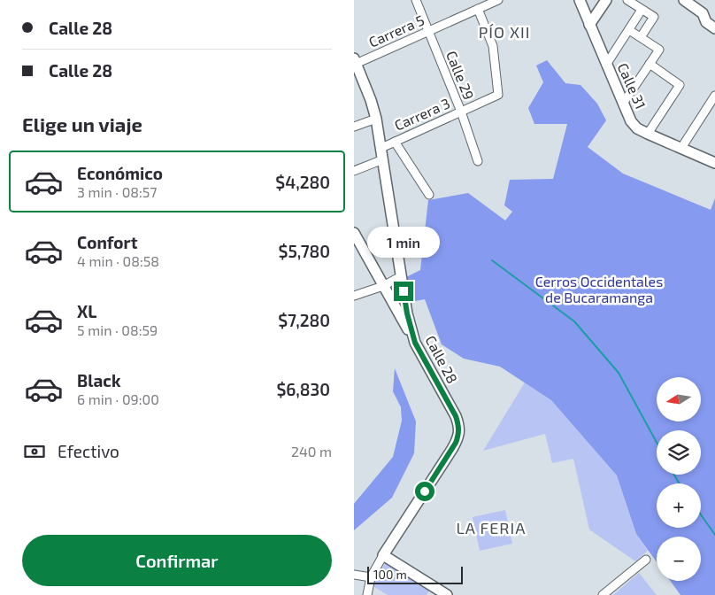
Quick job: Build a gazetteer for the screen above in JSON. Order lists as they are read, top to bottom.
{
  "streets": {
    "street": [
      "Carrera 5",
      "Calle 29",
      "Calle 31",
      "Carrera 3",
      "Calle 28"
    ]
  },
  "crossings": [
    ["Carrera 5", "Calle 29"],
    ["Carrera 5", "Carrera 3"],
    ["Carrera 5", "Calle 28"],
    ["Calle 29", "Carrera 3"],
    ["Carrera 3", "Calle 28"]
  ],
  "districts": ["PÍO XII", "LA FERIA"],
  "parks": ["Cerros Occidentales de Bucaramanga"],
  "scale_bar": "100 m",
  "north": "left",
  "page": {
    "banner": ["Calle 28", "Calle 28"],
    "heading": "Elige un viaje",
    "list": [
      {
        "name": "Económico",
        "note": "3 min · 08:57",
        "value": "$4,280"
      },
      {
        "name": "Confort",
        "note": "4 min · 08:58",
        "value": "$5,780"
      },
      {
        "name": "XL",
        "note": "5 min · 08:59",
        "value": "$7,280"
      },
      {
        "name": "Black",
        "note": "6 min · 09:00",
        "value": "$6,830"
      }
    ],
    "bubble": "1 min",
    "map_buttons": ["+", "−"],
    "pay": ["Efectivo", "240 m"],
    "buttons": "Confirmar",
    "scale": "100 m"
  }
}
